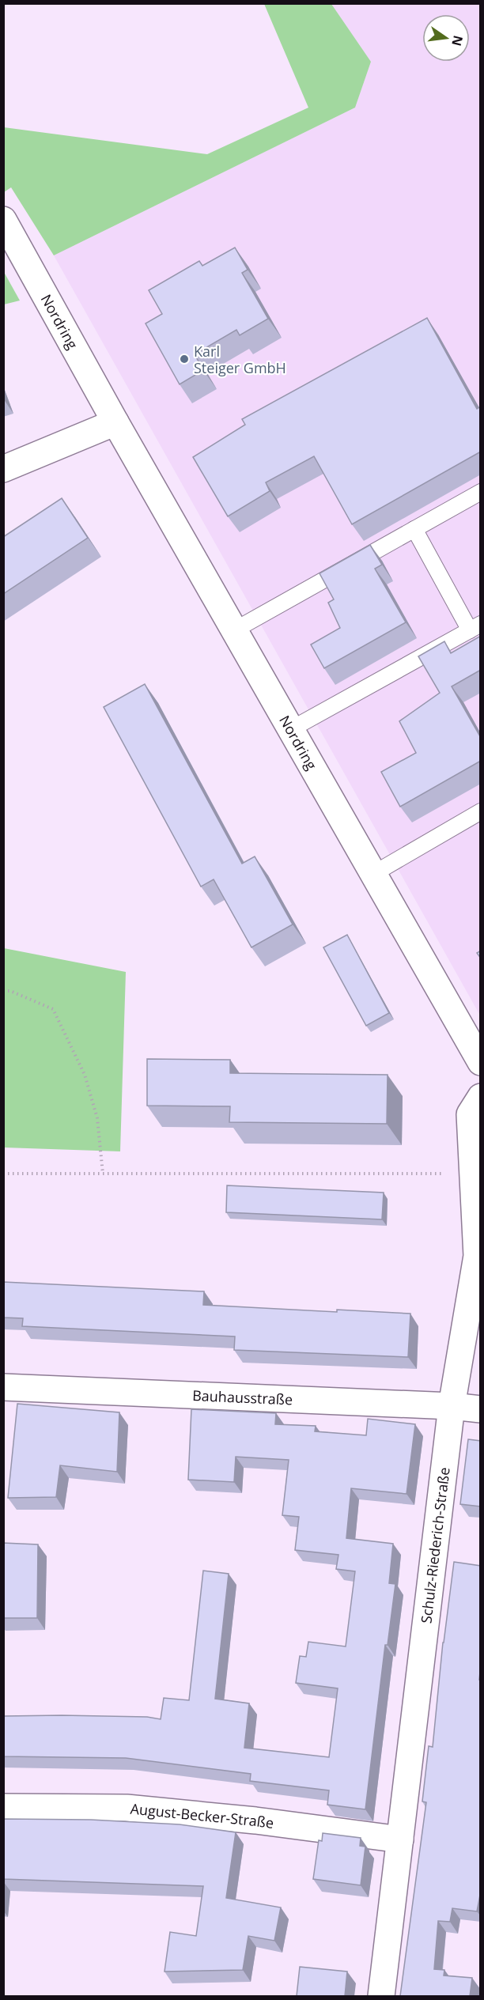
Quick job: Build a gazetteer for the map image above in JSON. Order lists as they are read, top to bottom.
{
  "streets": {
    "street": [
      "Nordring",
      "Bauhausstraße",
      "Schulz-Riederich-Straße",
      "August-Becker-Straße"
    ]
  },
  "crossings": [
    ["Bauhausstraße", "Schulz-Riederich-Straße"],
    ["Schulz-Riederich-Straße", "August-Becker-Straße"]
  ],
  "places": ["Karl Steiger GmbH"],
  "north": "right"
}
